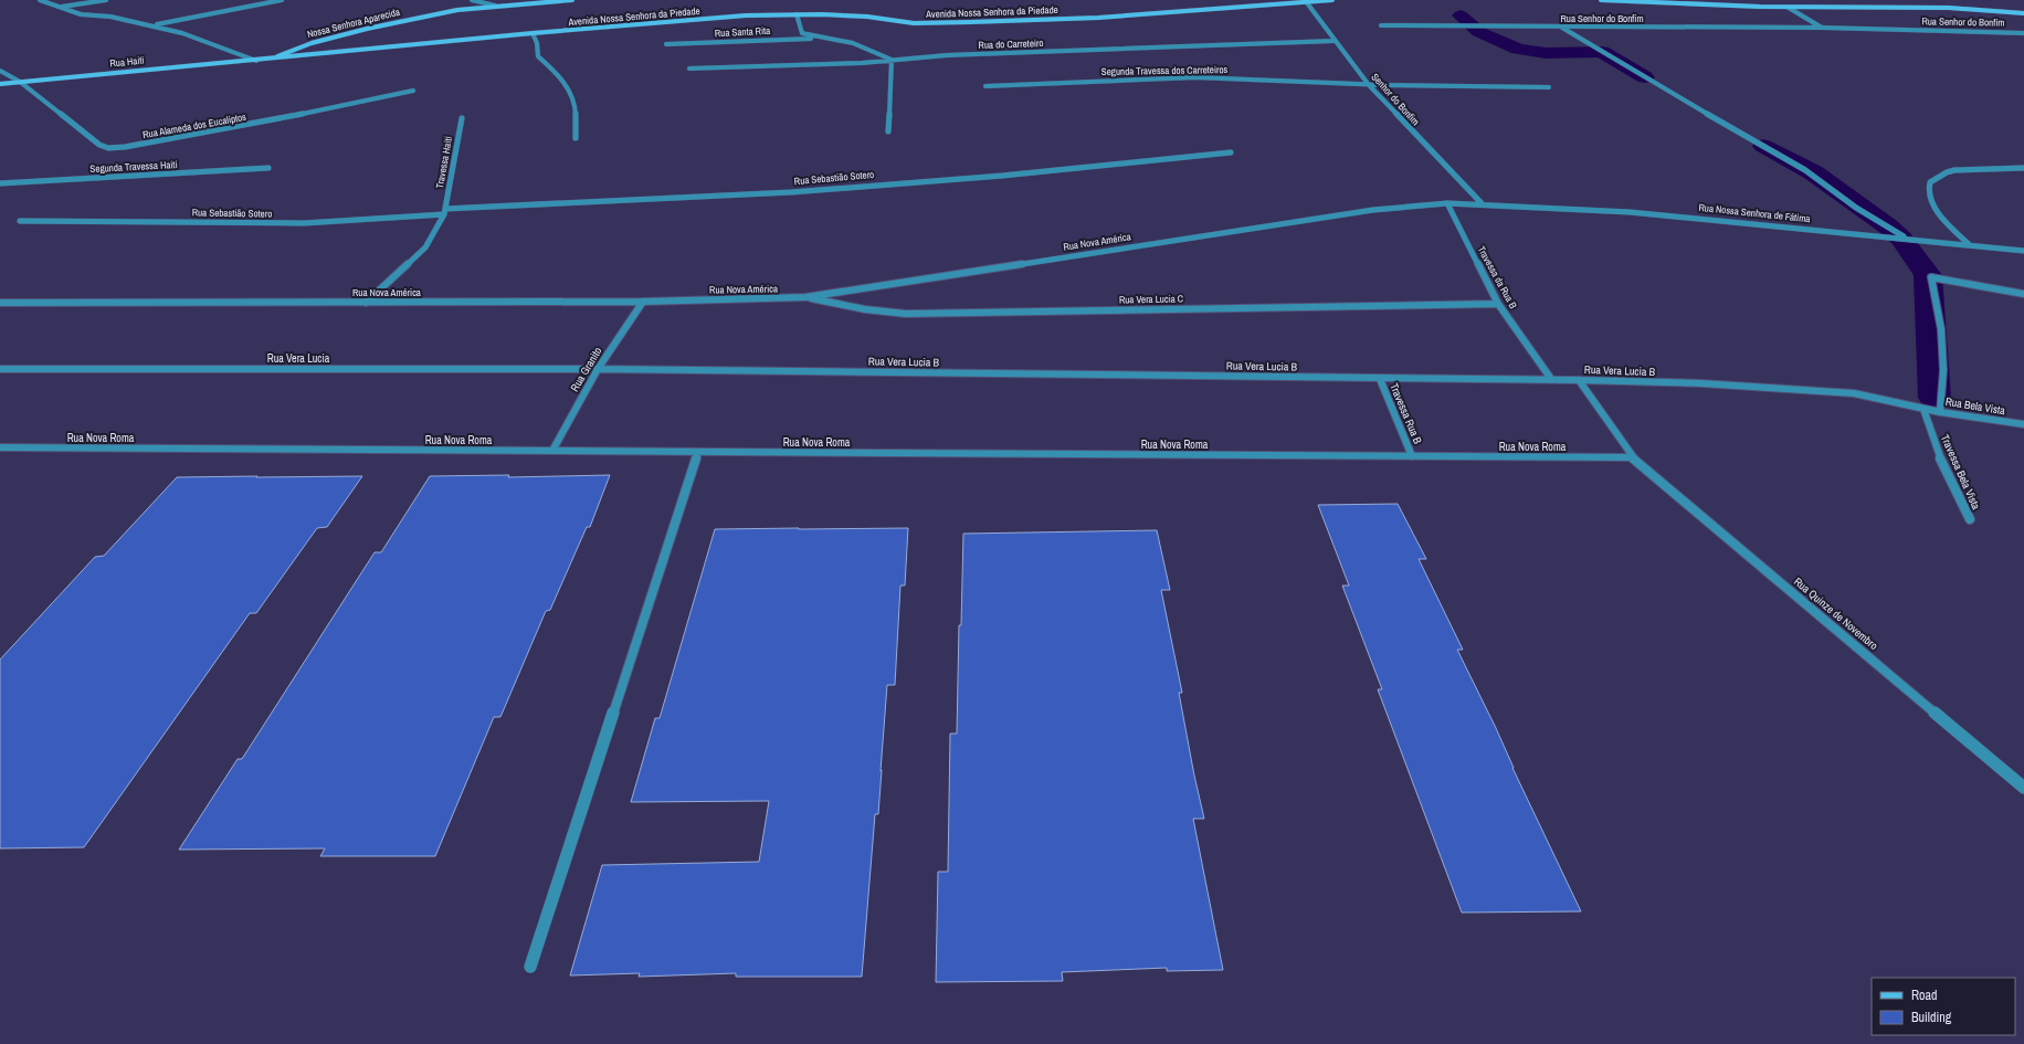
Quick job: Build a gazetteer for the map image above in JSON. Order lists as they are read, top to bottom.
{
  "streets": {
    "street": [
      "Avenida Nossa Senhora da Piedade",
      "Rua Senhor do Bonfim",
      "Nossa Senhora Aparecida",
      "Rua Santa Rita",
      "Rua do Carreteiro",
      "Rua Haiti",
      "Segunda Travessa dos Carreteiros",
      "Senhor do Bonfim",
      "Rua Alameda dos Eucaliptos",
      "Travessa Haiti",
      "Segunda Travessa Haiti",
      "Rua Sebastião Sotero",
      "Rua Nossa Senhora de Fátima",
      "Rua Nova América",
      "Travessa da Rua B",
      "Rua Vera Lucia C",
      "Rua Vera Lucia",
      "Rua Vera Lucia B",
      "Rua Granito",
      "Rua Bela Vista",
      "Travessa Rua B",
      "Rua Nova Roma",
      "Travessa Bela Vista",
      "Rua Quinze de Novembro"
    ]
  },
  "crossings": [
    ["Avenida Nossa Senhora da Piedade", "Nossa Senhora Aparecida"],
    ["Avenida Nossa Senhora da Piedade", "Rua Haiti"],
    ["Avenida Nossa Senhora da Piedade", "Senhor do Bonfim"],
    ["Rua do Carreteiro", "Senhor do Bonfim"],
    ["Rua Haiti", "Rua Alameda dos Eucaliptos"],
    ["Segunda Travessa dos Carreteiros", "Senhor do Bonfim"],
    ["Senhor do Bonfim", "Rua Nossa Senhora de Fátima"],
    ["Senhor do Bonfim", "Rua Nova América"],
    ["Travessa Haiti", "Rua Sebastião Sotero"],
    ["Rua Nossa Senhora de Fátima", "Rua Nova América"],
    ["Rua Nova América", "Travessa da Rua B"],
    ["Rua Nova América", "Rua Vera Lucia C"],
    ["Rua Nova América", "Rua Granito"],
    ["Travessa da Rua B", "Rua Vera Lucia C"],
    ["Travessa da Rua B", "Rua Vera Lucia B"],
    ["Rua Vera Lucia", "Rua Vera Lucia B"],
    ["Rua Vera Lucia", "Rua Granito"],
    ["Rua Vera Lucia B", "Rua Granito"],
    ["Rua Vera Lucia B", "Rua Bela Vista"],
    ["Rua Vera Lucia B", "Travessa Rua B"],
    ["Rua Vera Lucia B", "Travessa Bela Vista"],
    ["Rua Vera Lucia B", "Rua Quinze de Novembro"],
    ["Rua Granito", "Rua Nova Roma"],
    ["Rua Bela Vista", "Travessa Bela Vista"],
    ["Travessa Rua B", "Rua Nova Roma"],
    ["Rua Nova Roma", "Rua Quinze de Novembro"]
  ],
  "legend": ["Road", "Building"]
}
